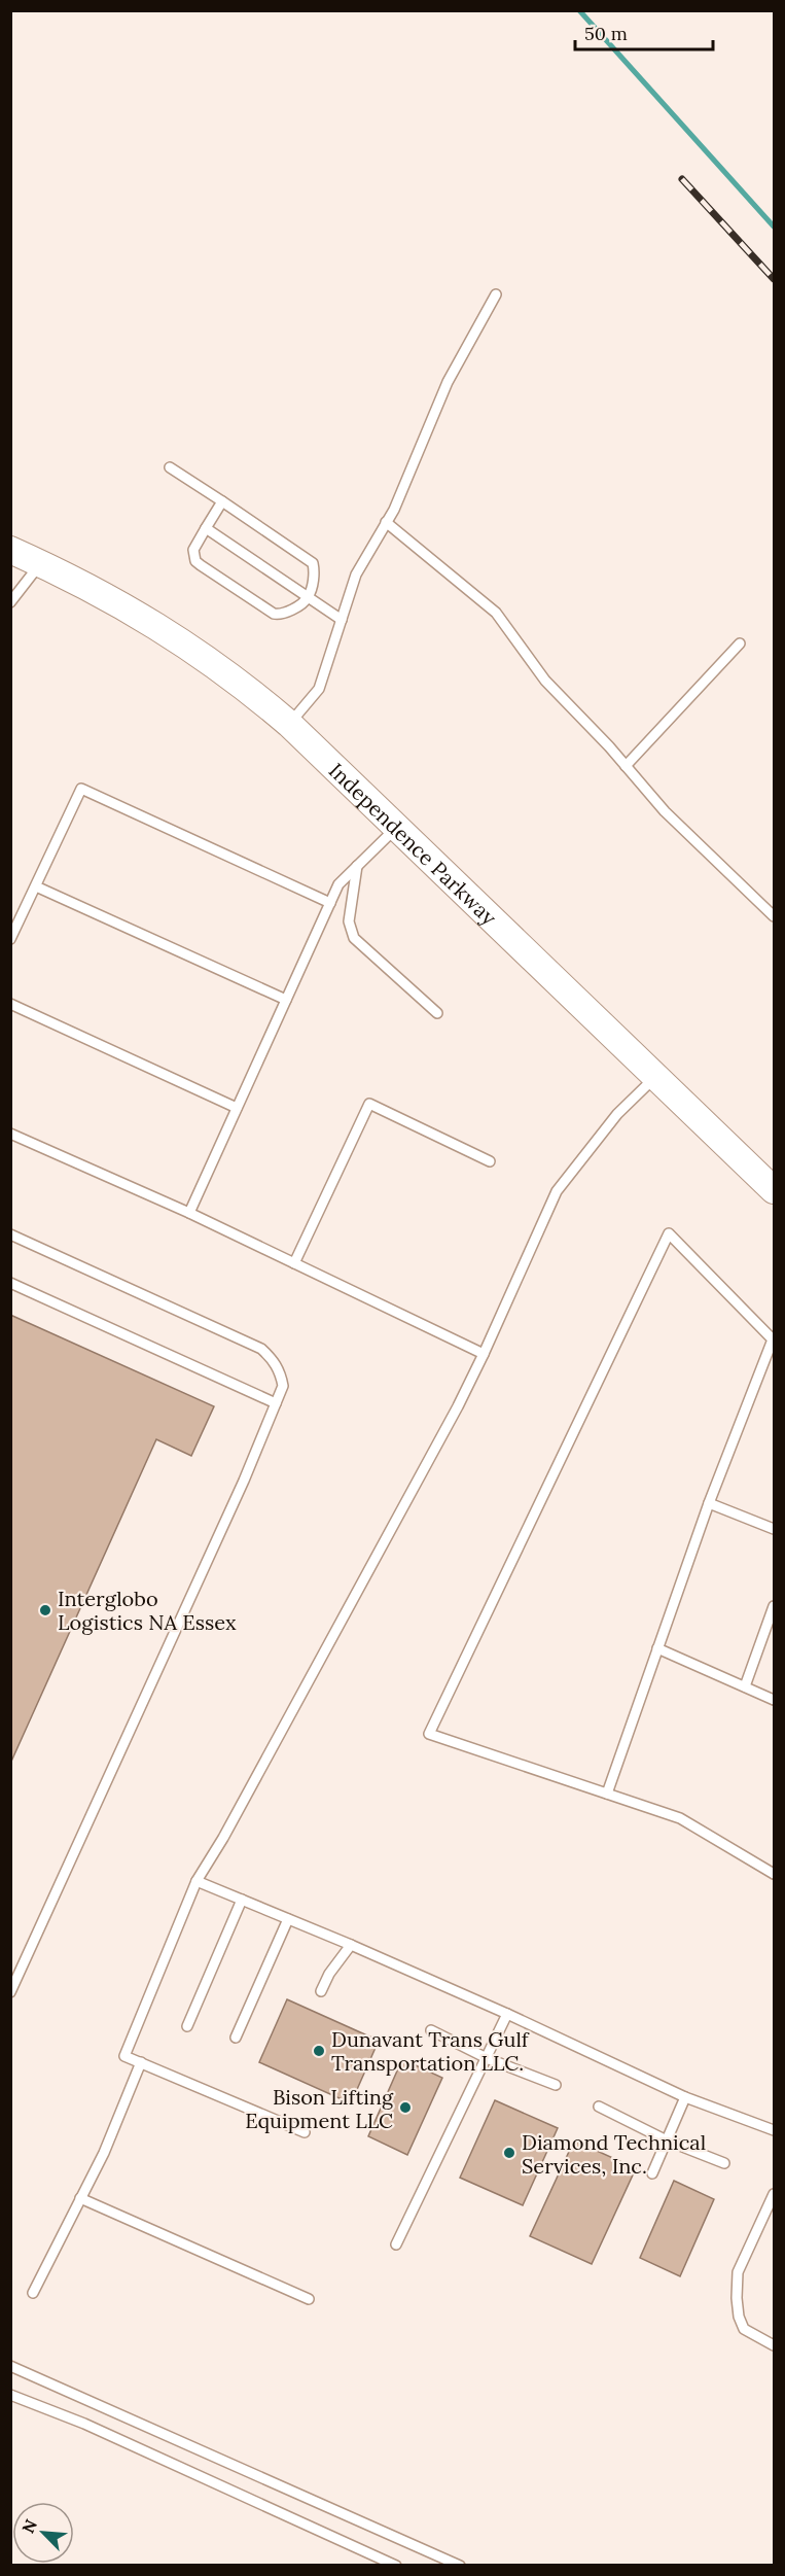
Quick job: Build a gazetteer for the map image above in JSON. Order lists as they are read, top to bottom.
{
  "streets": {
    "main road": ["Independence Parkway"]
  },
  "places": [
    "Interglobo Logistics NA Essex",
    "Dunavant Trans Gulf Transportation LLC.",
    "Bison Lifting Equipment LLC",
    "Diamond Technical Services, Inc."
  ],
  "scale_bar": "50 m",
  "north": "top left"
}
